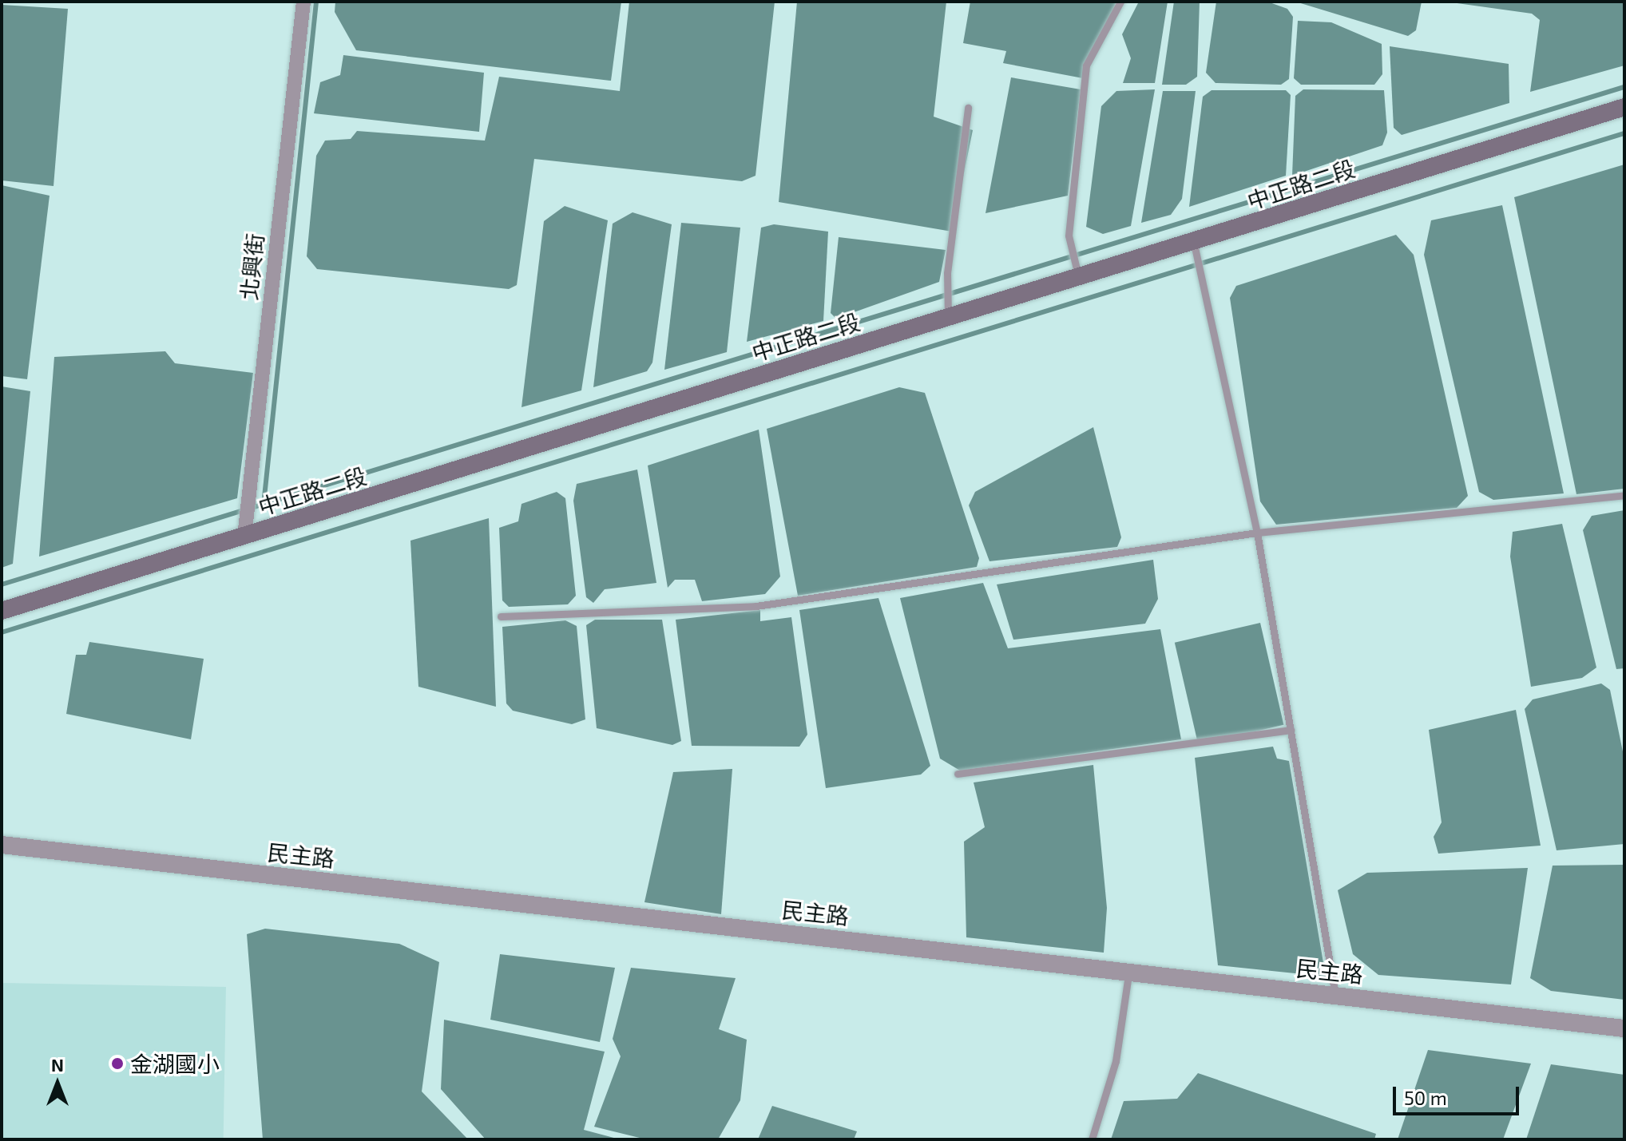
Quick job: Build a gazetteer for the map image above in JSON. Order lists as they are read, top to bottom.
{
  "streets": {
    "main road": ["中正路二段"],
    "street": ["北興街", "民主路"]
  },
  "crossings": [
    ["中正路二段", "北興街"]
  ],
  "places": ["金湖國小"],
  "scale_bar": "50 m",
  "north": "top"
}
